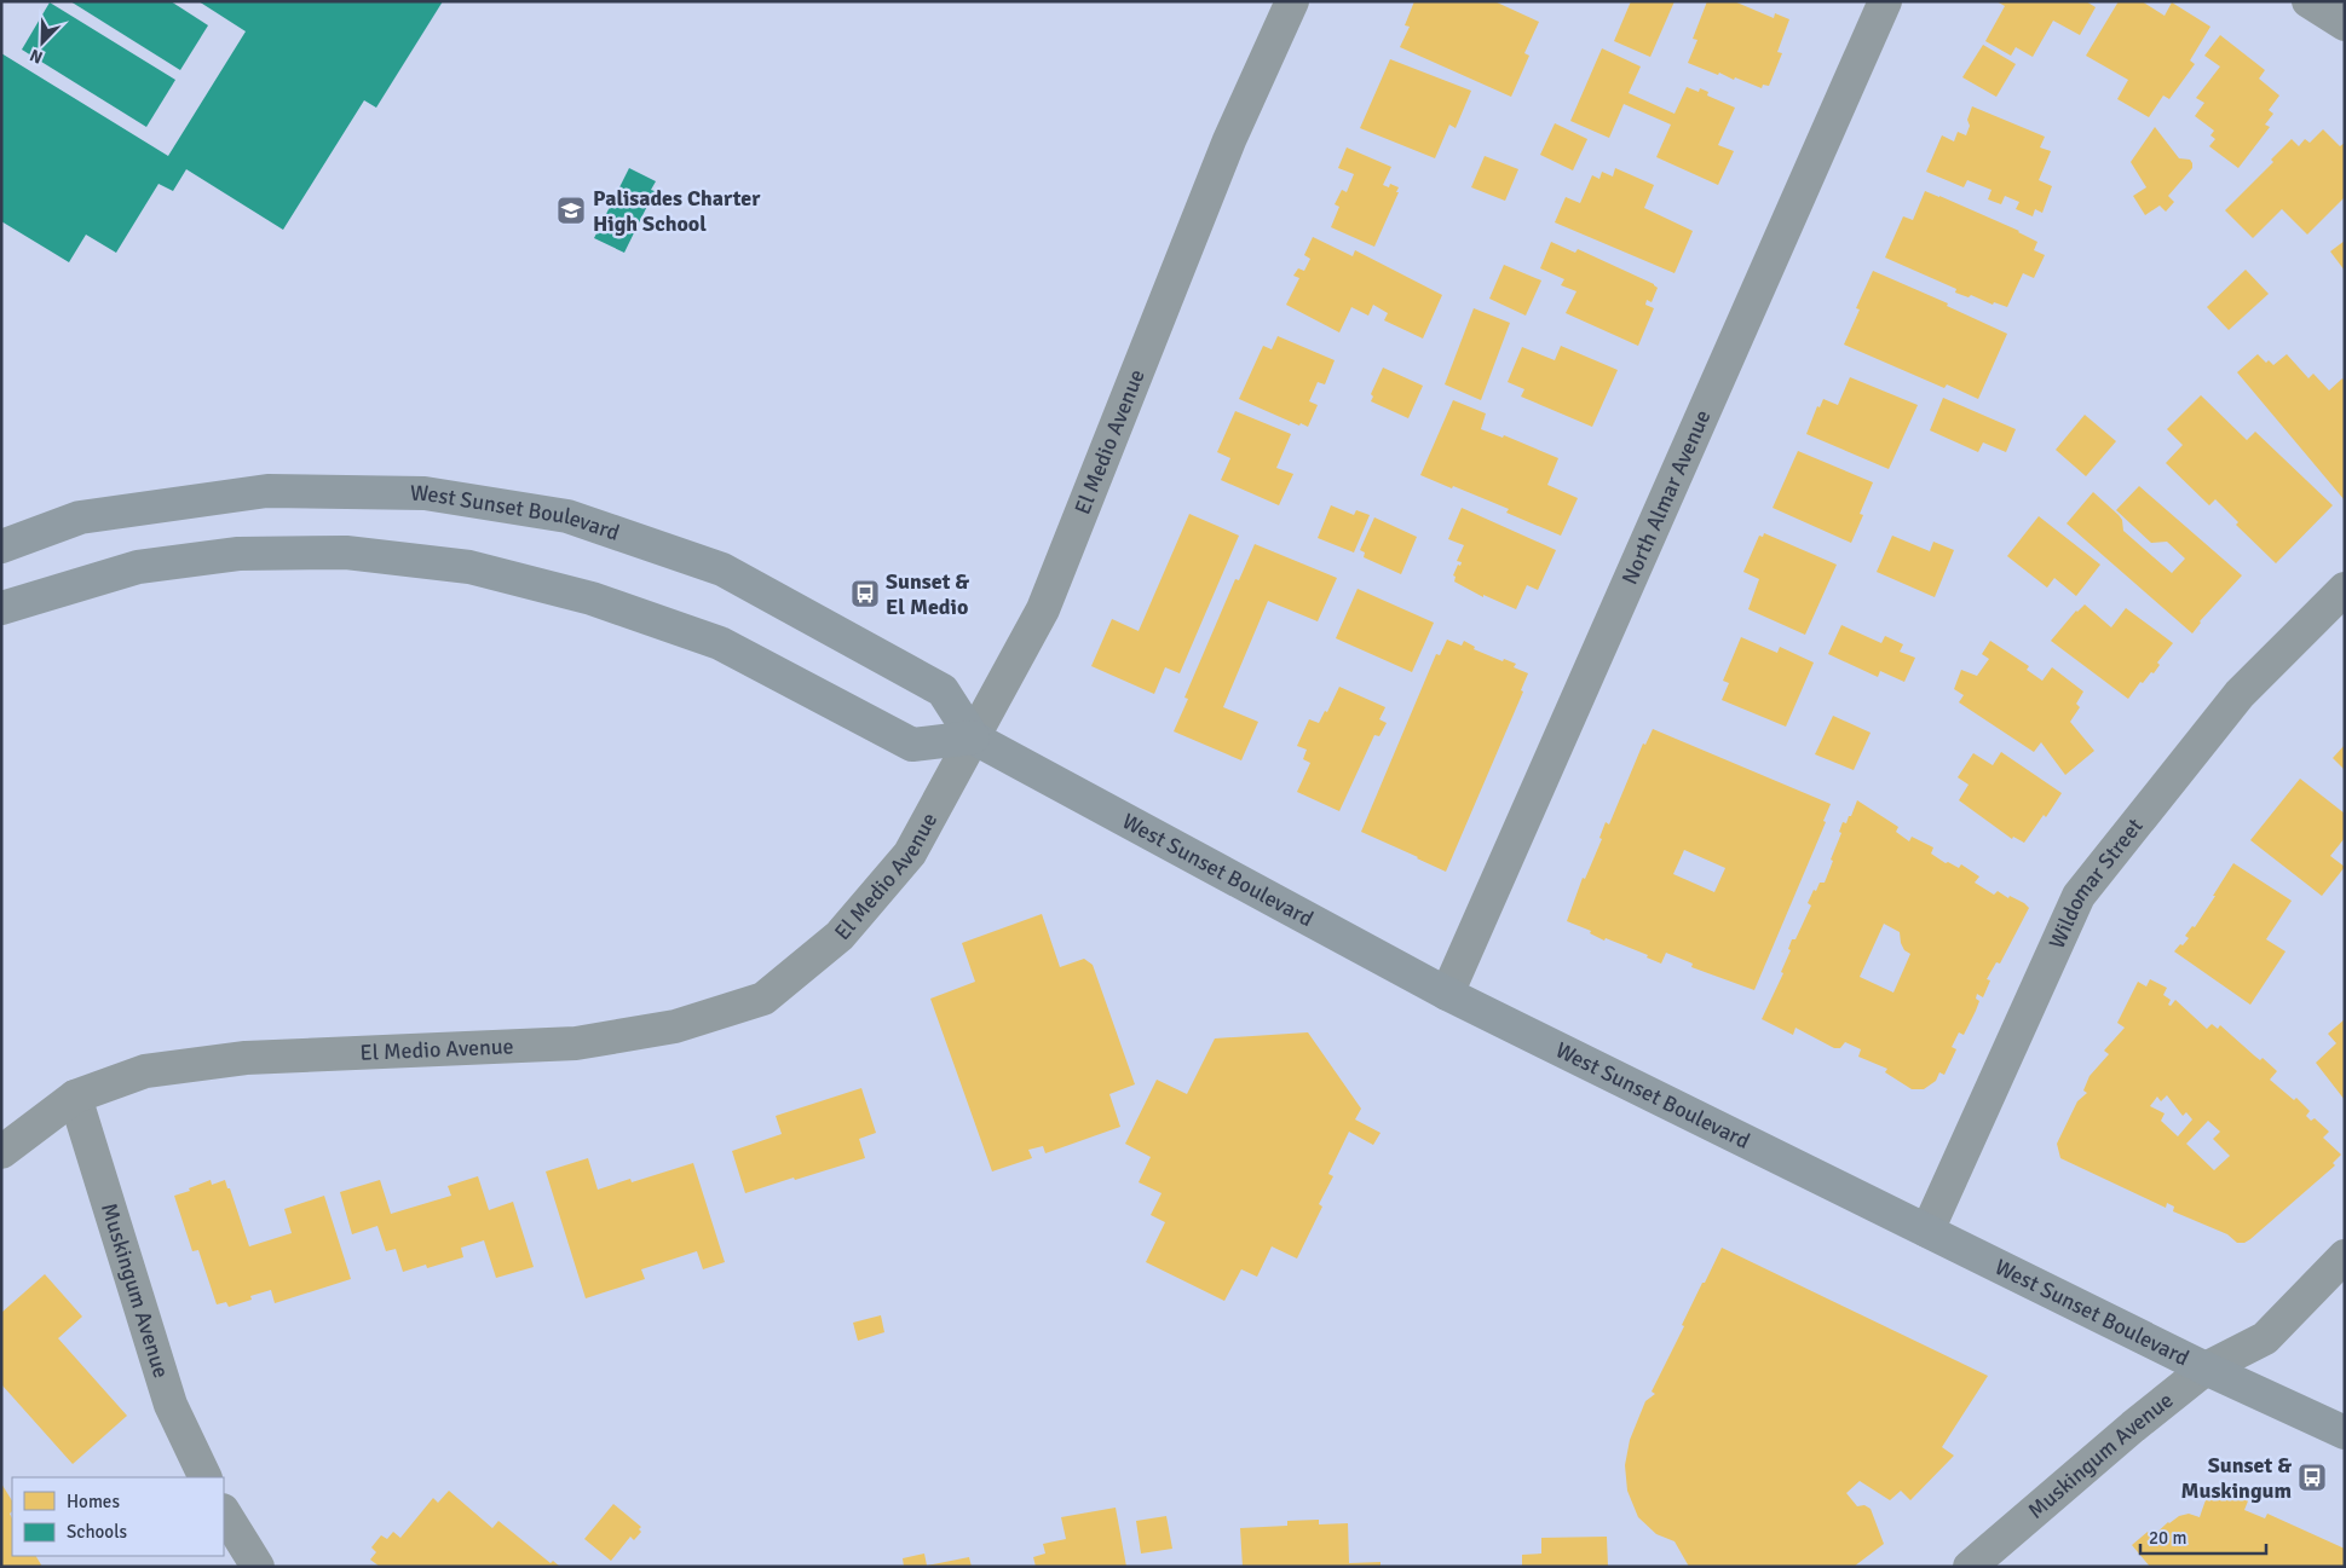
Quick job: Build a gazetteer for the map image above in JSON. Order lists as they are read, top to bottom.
{
  "streets": {
    "main road": ["West Sunset Boulevard"],
    "street": [
      "El Medio Avenue",
      "North Almar Avenue",
      "Wildomar Street",
      "Muskingum Avenue"
    ]
  },
  "crossings": [
    ["El Medio Avenue", "West Sunset Boulevard"],
    ["El Medio Avenue", "Muskingum Avenue"],
    ["North Almar Avenue", "West Sunset Boulevard"],
    ["West Sunset Boulevard", "Wildomar Street"],
    ["West Sunset Boulevard", "Muskingum Avenue"]
  ],
  "places": {
    "school or university": ["Palisades Charter High School"],
    "bus stop": ["Sunset & El Medio", "Sunset & Muskingum"]
  },
  "legend": ["Homes", "Schools"],
  "scale_bar": "20 m",
  "north": "bottom left"
}
